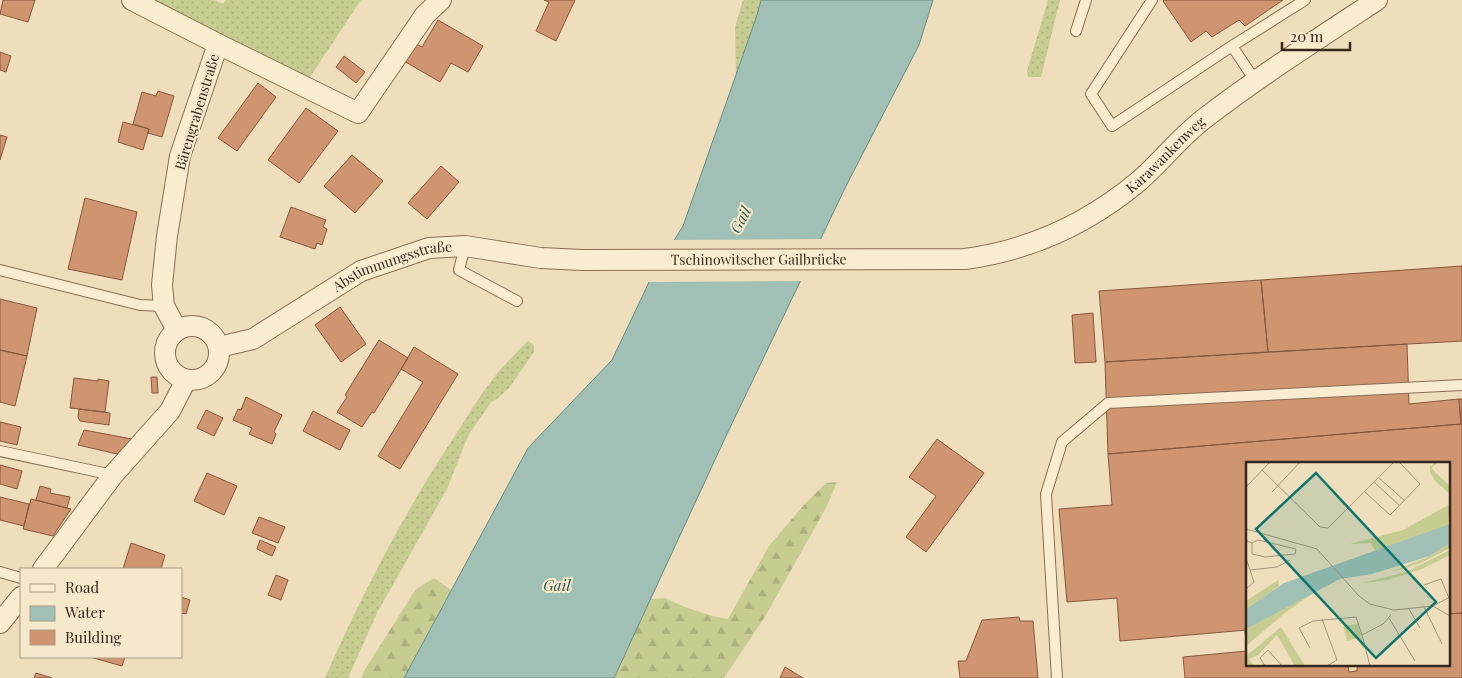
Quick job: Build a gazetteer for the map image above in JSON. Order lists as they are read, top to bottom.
{
  "streets": {
    "street": [
      "Bärengrabenstraße",
      "Karawankenweg",
      "Tschinowitscher Gailbrücke",
      "Abstimmungsstraße"
    ]
  },
  "crossings": [
    ["Bärengrabenstraße", "Abstimmungsstraße"],
    ["Karawankenweg", "Tschinowitscher Gailbrücke"],
    ["Tschinowitscher Gailbrücke", "Abstimmungsstraße"]
  ],
  "water": ["Gail"],
  "legend": ["Road", "Water", "Building"],
  "scale_bar": "20 m"
}
